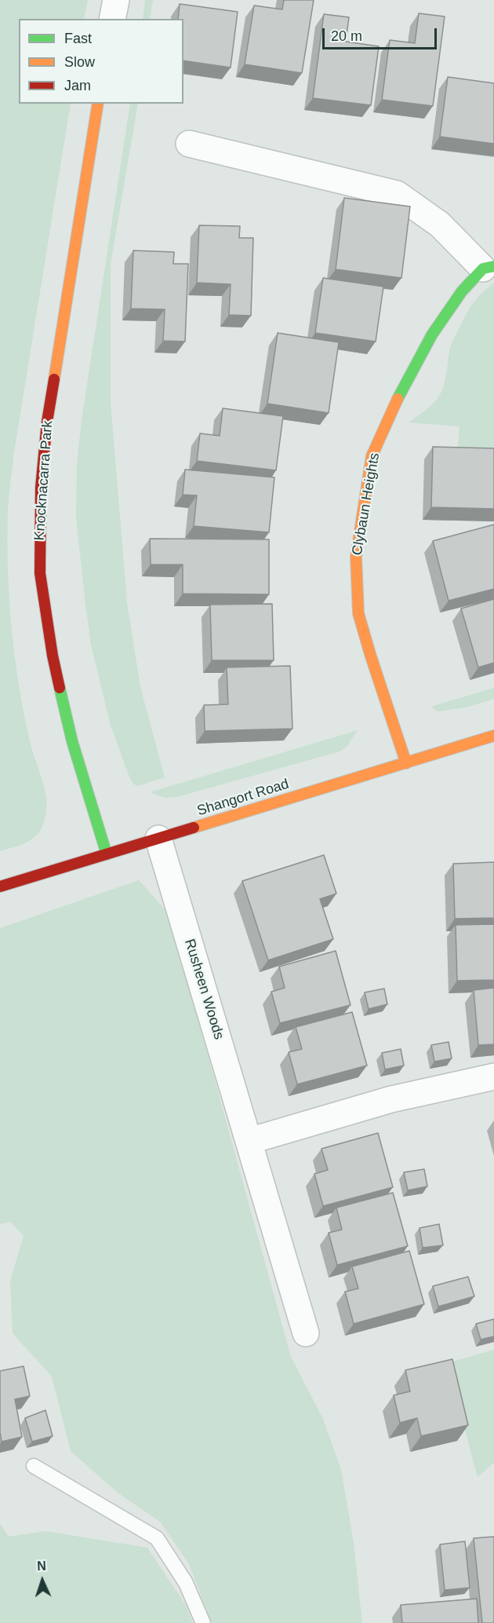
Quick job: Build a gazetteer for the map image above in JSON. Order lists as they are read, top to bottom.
{
  "streets": {
    "street": [
      "Knocknacarra Park",
      "Clybaun Heights",
      "Shangort Road",
      "Rusheen Woods"
    ]
  },
  "crossings": [
    ["Knocknacarra Park", "Shangort Road"],
    ["Clybaun Heights", "Shangort Road"],
    ["Shangort Road", "Rusheen Woods"]
  ],
  "legend": ["Fast", "Slow", "Jam"],
  "scale_bar": "20 m",
  "north": "top"
}
